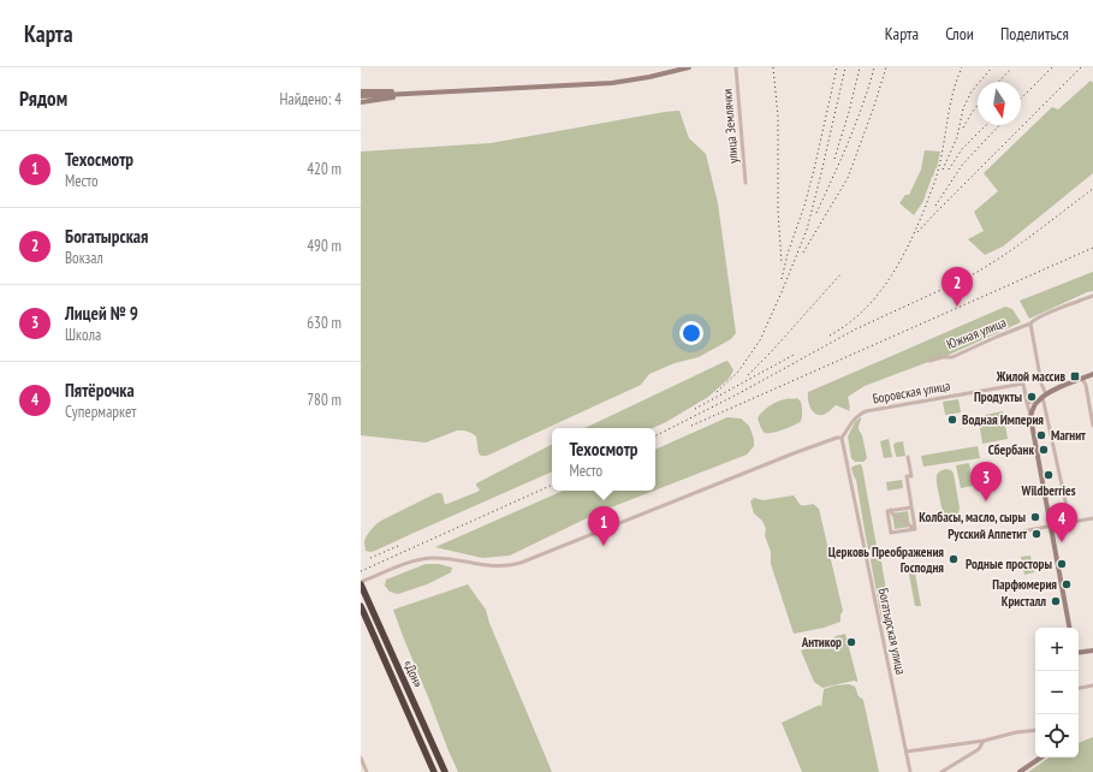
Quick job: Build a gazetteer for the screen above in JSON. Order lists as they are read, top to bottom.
{
  "streets": {
    "highway": ["«Дон»"],
    "street": [
      "улица Землячки",
      "Южная улица",
      "Боровская улица",
      "Богатырская улица"
    ]
  },
  "crossings": [
    ["Боровская улица", "Богатырская улица"]
  ],
  "places": {
    "transit": ["Жилой массив"],
    "other": [
      "Продукты",
      "Водная Империя",
      "Магнит",
      "Сбербанк",
      "Wildberries",
      "Колбасы, масло, сыры",
      "Русский Аппетит",
      "Церковь Преображения Господня",
      "Родные просторы",
      "Парфюмерия",
      "Кристалл",
      "Антикор"
    ]
  },
  "north": "bottom",
  "page": {
    "header": "Карта",
    "nav": ["Карта", "Слои", "Поделиться"],
    "heading": ["Рядом", "Найдено: 4"],
    "list": [
      {
        "mark": "1",
        "name": "Техосмотр",
        "note": "Место",
        "value": "420 m"
      },
      {
        "mark": "2",
        "name": "Богатырская",
        "note": "Вокзал",
        "value": "490 m"
      },
      {
        "mark": "3",
        "name": "Лицей № 9",
        "note": "Школа",
        "value": "630 m"
      },
      {
        "mark": "4",
        "name": "Пятёрочка",
        "note": "Супермаркет",
        "value": "780 m"
      }
    ],
    "pins": [
      "2",
      "3",
      "4",
      "1"
    ],
    "popup": ["Техосмотр", "Место"],
    "map_buttons": ["+", "−"]
  }
}
